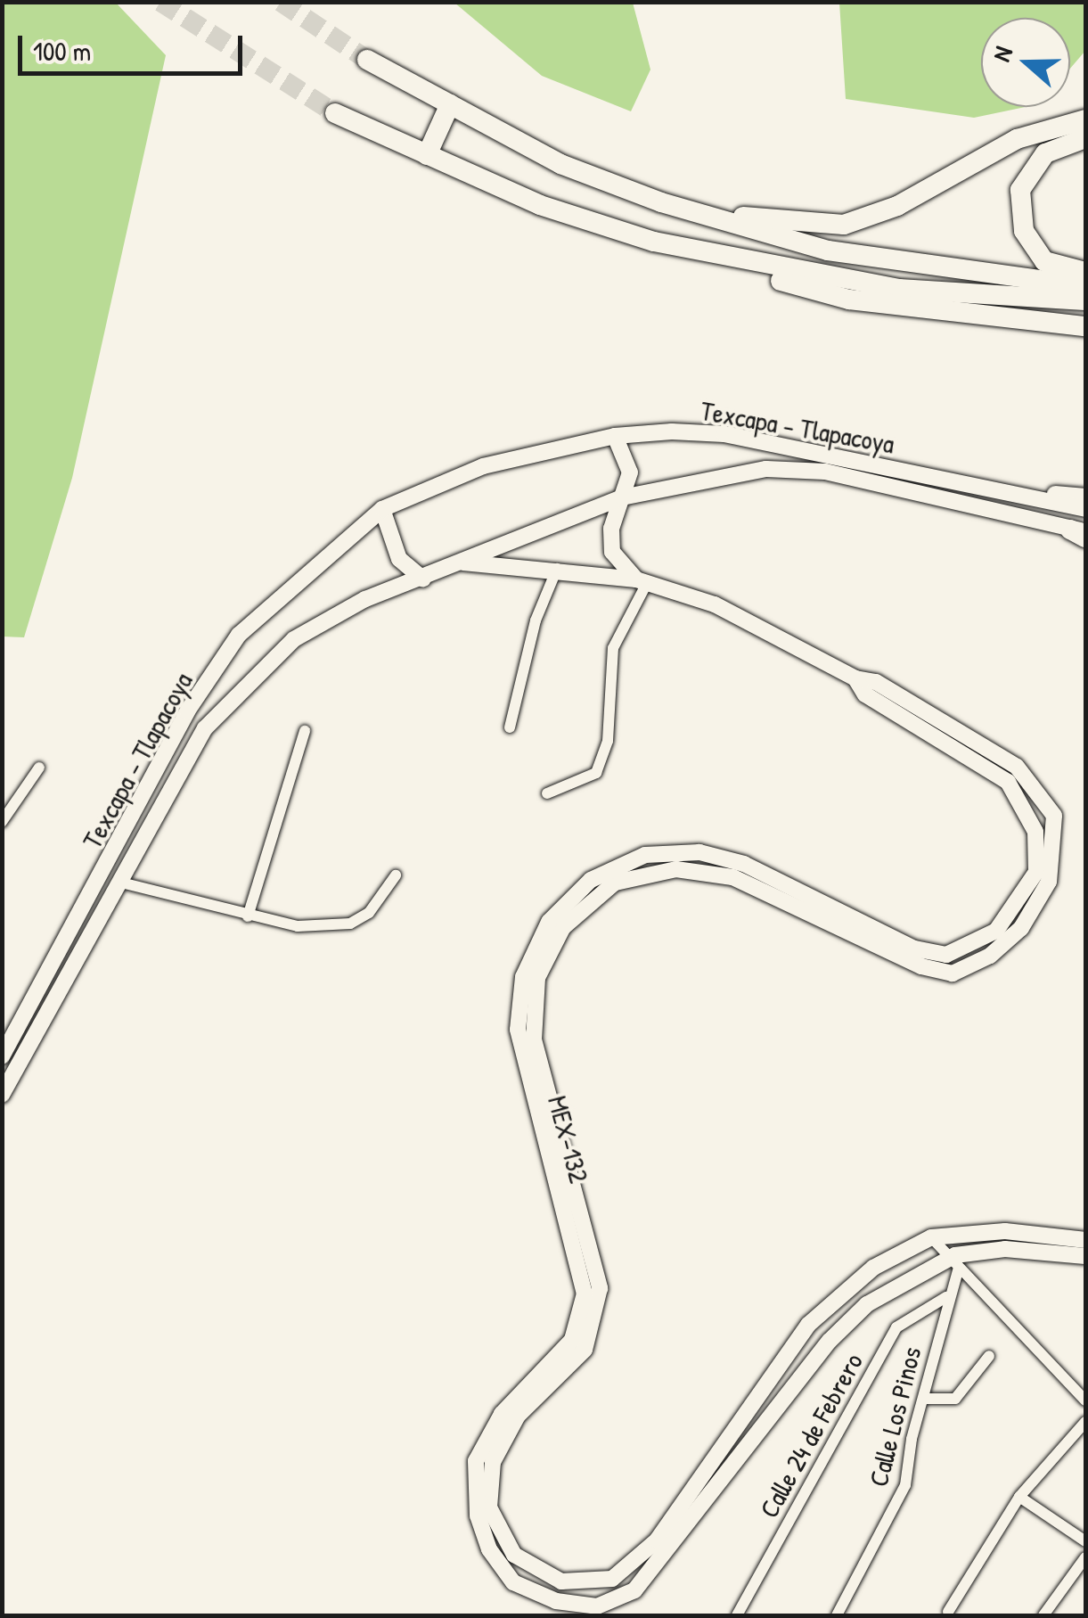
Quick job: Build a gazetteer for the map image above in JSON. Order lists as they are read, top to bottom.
{
  "streets": {
    "main road": ["Texcapa - Tlapacoya", "MEX-132"],
    "street": ["Calle Los Pinos", "Calle 24 de Febrero"]
  },
  "crossings": [
    ["Texcapa - Tlapacoya", "MEX-132"],
    ["MEX-132", "Calle Los Pinos"],
    ["Calle Los Pinos", "Calle 24 de Febrero"]
  ],
  "scale_bar": "100 m",
  "north": "left"
}
